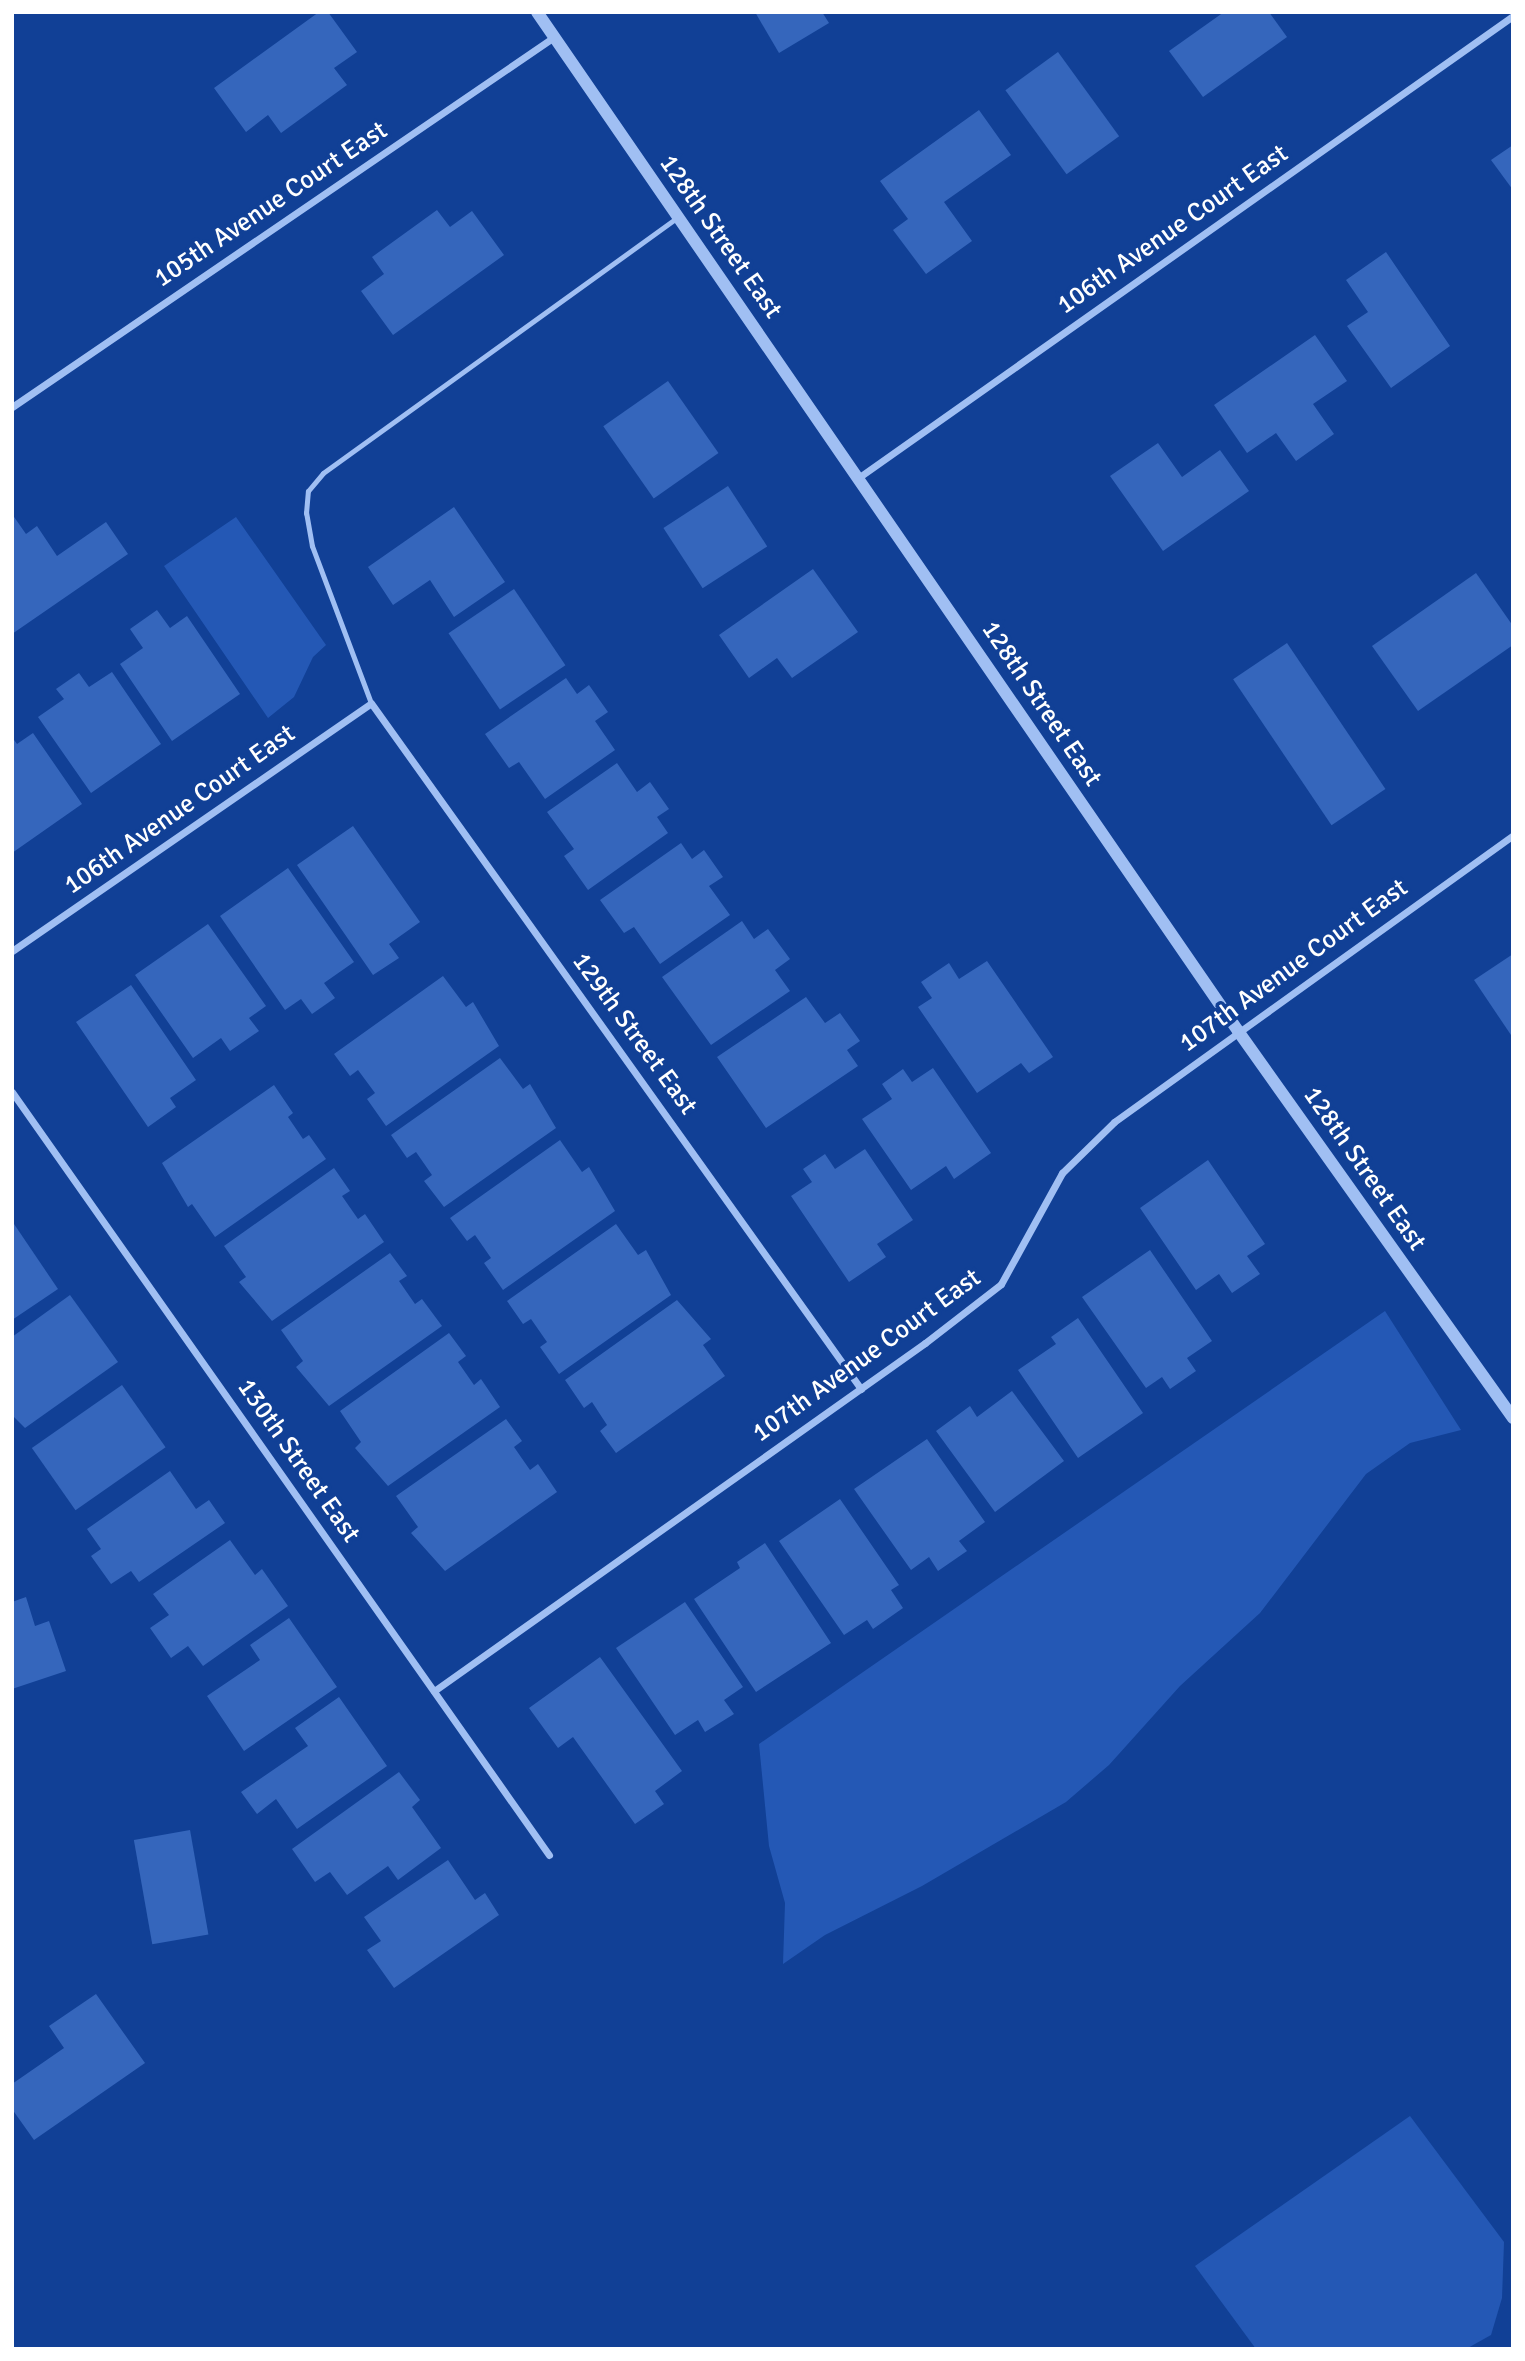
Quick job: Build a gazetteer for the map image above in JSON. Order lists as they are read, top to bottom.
{
  "streets": {
    "street": [
      "105th Avenue Court East",
      "106th Avenue Court East",
      "128th Street East",
      "107th Avenue Court East",
      "129th Street East",
      "130th Street East"
    ]
  },
  "crossings": [
    ["105th Avenue Court East", "128th Street East"],
    ["106th Avenue Court East", "128th Street East"],
    ["106th Avenue Court East", "129th Street East"],
    ["128th Street East", "107th Avenue Court East"],
    ["107th Avenue Court East", "129th Street East"],
    ["107th Avenue Court East", "130th Street East"]
  ]
}
